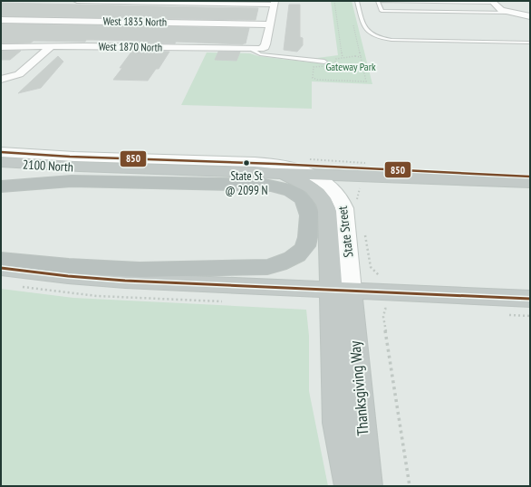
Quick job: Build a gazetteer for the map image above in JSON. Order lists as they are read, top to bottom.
{
  "streets": {
    "highway": ["2100 North", "Thanksgiving Way"],
    "main road": ["State Street"],
    "street": ["West 1835 North", "West 1870 North"]
  },
  "crossings": [
    ["2100 North", "State Street"],
    ["State Street", "Thanksgiving Way"]
  ],
  "parks": ["Gateway Park"],
  "places": ["State St @ 2099 N"],
  "lines": ["transit line 850"]
}
